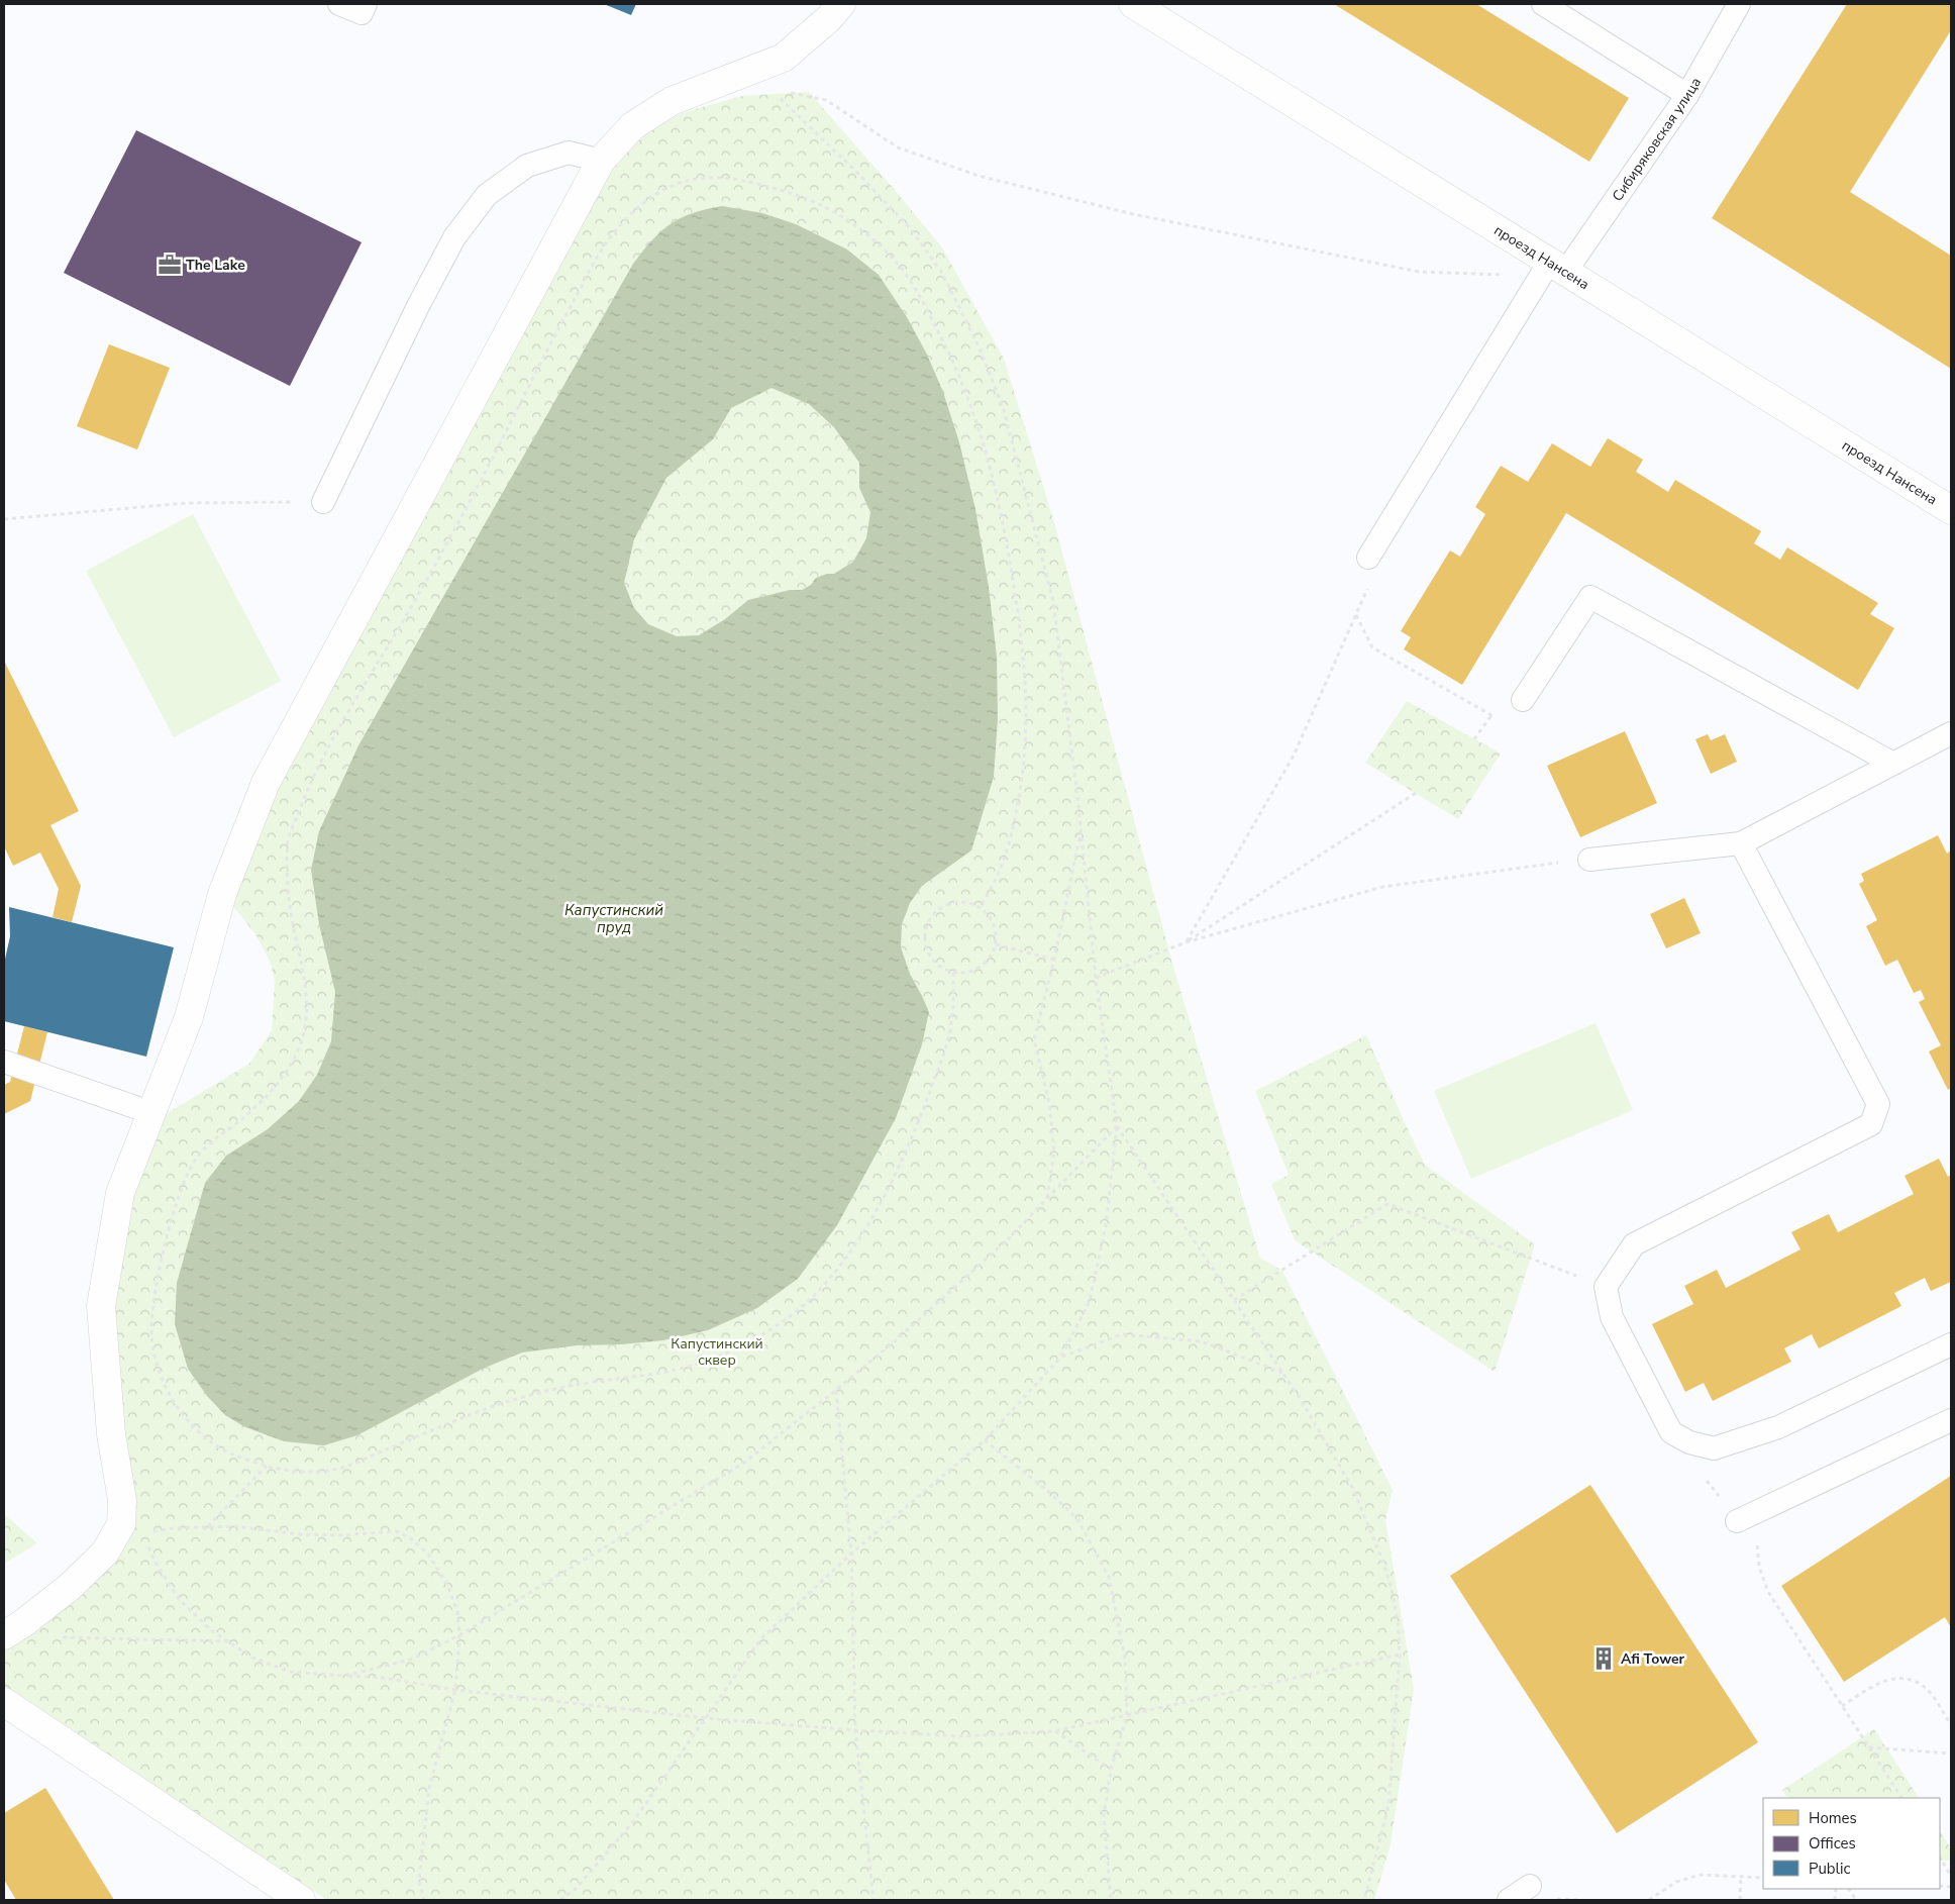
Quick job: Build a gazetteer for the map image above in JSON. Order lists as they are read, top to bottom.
{
  "streets": {
    "street": ["проезд Нансена"],
    "lane": ["Сибиряковская улица"]
  },
  "crossings": [
    ["Сибиряковская улица", "проезд Нансена"]
  ],
  "water": ["Капустинский пруд"],
  "parks": ["Капустинский сквер"],
  "places": {
    "office": ["The Lake"],
    "building": ["Afi Tower"]
  },
  "legend": ["Homes", "Offices", "Public"]
}
